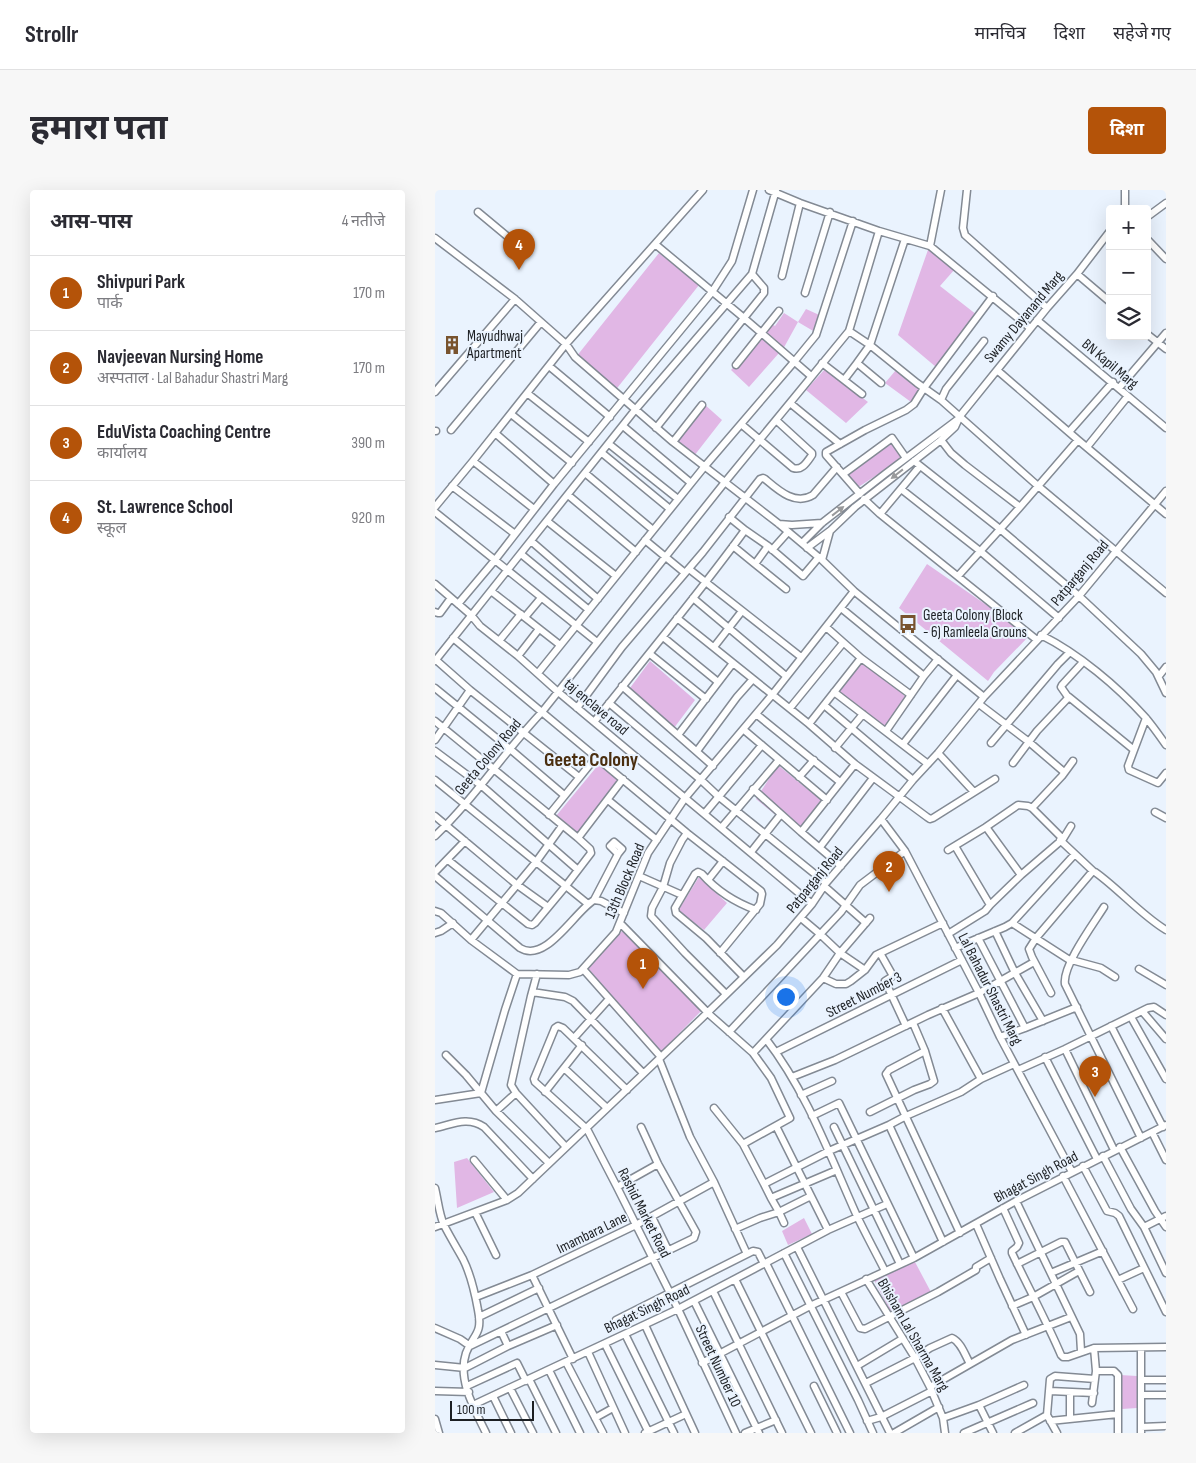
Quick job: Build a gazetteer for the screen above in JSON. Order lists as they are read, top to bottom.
{
  "streets": {
    "street": [
      "Swamy Dayanand Marg",
      "BN Kapil Marg",
      "Patparganj Road",
      "taj enclave road",
      "Geeta Colony Road",
      "13th Block Road",
      "Lal Bahadur Shastri Marg",
      "Street Number 3",
      "Bhagat Singh Road",
      "Rashid Market Road",
      "Imambara Lane",
      "Bhisham Lal Sharma Marg",
      "Street Number 10"
    ]
  },
  "crossings": [
    ["Swamy Dayanand Marg", "BN Kapil Marg"],
    ["Patparganj Road", "taj enclave road"],
    ["Patparganj Road", "Lal Bahadur Shastri Marg"],
    ["Patparganj Road", "Rashid Market Road"],
    ["taj enclave road", "Geeta Colony Road"],
    ["taj enclave road", "13th Block Road"],
    ["Lal Bahadur Shastri Marg", "Street Number 3"],
    ["Lal Bahadur Shastri Marg", "Bhagat Singh Road"],
    ["Bhagat Singh Road", "Rashid Market Road"],
    ["Bhagat Singh Road", "Bhisham Lal Sharma Marg"],
    ["Bhagat Singh Road", "Street Number 10"],
    ["Rashid Market Road", "Imambara Lane"],
    ["Rashid Market Road", "Street Number 10"]
  ],
  "districts": ["Geeta Colony"],
  "places": {
    "building": ["Mayudhwaj Apartment"],
    "bus stop": ["Geeta Colony (Block - 6) Ramleela Grouns"]
  },
  "scale_bar": "100 m",
  "page": {
    "header": "Strollr",
    "nav": ["मानचित्र", "दिशा", "सहेजे गए"],
    "title": "हमारा पता",
    "buttons": "दिशा",
    "heading": ["आस-पास", "4 नतीजे"],
    "map_buttons": ["+", "−"],
    "pins": [
      "4",
      "2",
      "1",
      "3"
    ],
    "list": [
      {
        "mark": "1",
        "name": "Shivpuri Park",
        "note": "पार्क",
        "value": "170 m"
      },
      {
        "mark": "2",
        "name": "Navjeevan Nursing Home",
        "note": "अस्पताल · Lal Bahadur Shastri Marg",
        "value": "170 m"
      },
      {
        "mark": "3",
        "name": "EduVista Coaching Centre",
        "note": "कार्यालय",
        "value": "390 m"
      },
      {
        "mark": "4",
        "name": "St. Lawrence School",
        "note": "स्कूल",
        "value": "920 m"
      }
    ],
    "scale": "100 m"
  }
}
